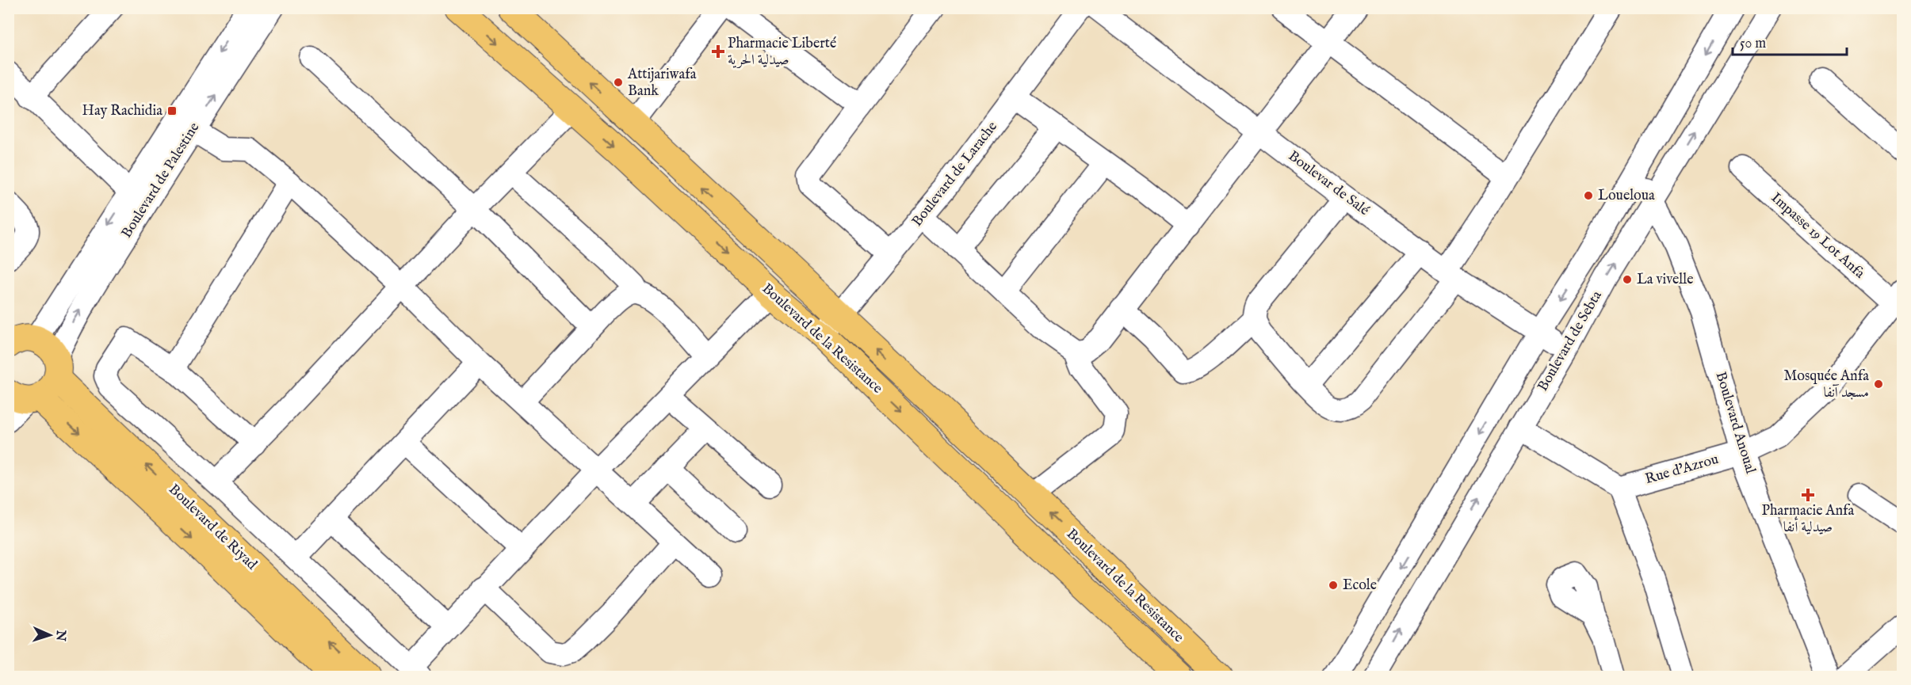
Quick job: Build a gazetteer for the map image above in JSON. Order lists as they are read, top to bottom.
{
  "streets": {
    "main road": ["Boulevard de la Resistance", "Boulevard de Riyad"],
    "street": [
      "Boulevard de Larache",
      "Boulevard de Palestine",
      "Boulevar de Salé",
      "Impasse 19 Lot Anfa",
      "Boulevard de Sebta",
      "Boulevard Anoual",
      "Rue d'Azrou"
    ]
  },
  "crossings": [
    ["Boulevard de Larache", "Boulevard de la Resistance"],
    ["Boulevard de Palestine", "Boulevard de Riyad"],
    ["Boulevar de Salé", "Boulevard de Sebta"],
    ["Impasse 19 Lot Anfa", "Rue d'Azrou"],
    ["Boulevard de Sebta", "Boulevard Anoual"],
    ["Boulevard Anoual", "Rue d'Azrou"]
  ],
  "places": {
    "health": ["Pharmacie Liberté صيدلية الحرية", "Pharmacie Anfa صيدلية أنفا"],
    "other": [
      "Attijariwafa Bank",
      "Loueloua",
      "La vivelle",
      "Mosquée Anfa مسجد آنفا",
      "Ecole"
    ],
    "transit": ["Hay Rachidia"]
  },
  "scale_bar": "50 m",
  "north": "right"
}
